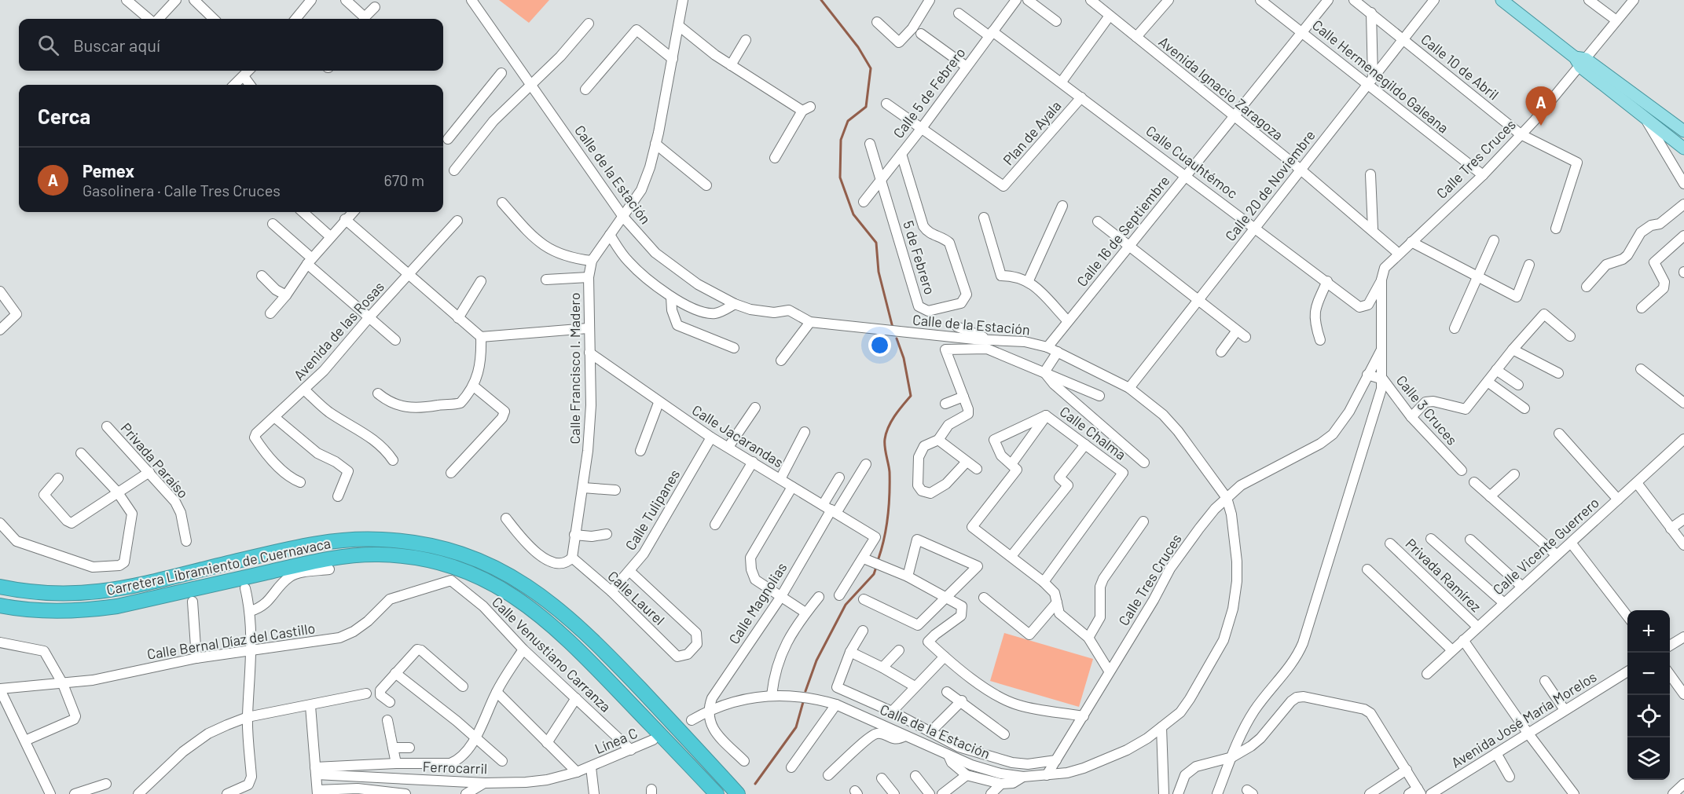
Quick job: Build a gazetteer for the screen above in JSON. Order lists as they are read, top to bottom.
{
  "streets": {
    "highway": ["Carretera Libramiento de Cuernavaca"],
    "street": [
      "Calle 10 de Abril",
      "Calle Hermenegildo Galeana",
      "Avenida Ignacio Zaragoza",
      "Calle 5 de Febrero",
      "Plan de Ayala",
      "Calle Tres Cruces",
      "Calle Cuauhtémoc",
      "Calle de la Estación",
      "Calle 20 de Noviembre",
      "Calle 16 de Septiembre",
      "5 de Febrero",
      "Avenida de las Rosas",
      "Calle Francisco I. Madero",
      "Calle 3 Cruces",
      "Calle Chalma",
      "Calle Jacarandas",
      "Privada Paraíso",
      "Calle Tulipanes",
      "Calle Vicente Guerrero",
      "Privada Ramírez",
      "Calle Laurel",
      "Calle Magnolias",
      "Calle Bernal Díaz del Castillo",
      "Calle Venustiano Carranza",
      "Avenida José María Morelos",
      "Línea C",
      "Ferrocarril"
    ]
  },
  "crossings": [
    ["Calle 10 de Abril", "Calle Tres Cruces"],
    ["Calle 10 de Abril", "Calle 20 de Noviembre"],
    ["Calle Hermenegildo Galeana", "Calle Tres Cruces"],
    ["Calle Hermenegildo Galeana", "Calle 20 de Noviembre"],
    ["Calle Hermenegildo Galeana", "Calle 16 de Septiembre"],
    ["Avenida Ignacio Zaragoza", "Calle Tres Cruces"],
    ["Avenida Ignacio Zaragoza", "Calle 20 de Noviembre"],
    ["Avenida Ignacio Zaragoza", "Calle 16 de Septiembre"],
    ["Calle 5 de Febrero", "Plan de Ayala"],
    ["Calle 5 de Febrero", "Calle Cuauhtémoc"],
    ["Calle 5 de Febrero", "5 de Febrero"],
    ["Plan de Ayala", "Calle Cuauhtémoc"],
    ["Calle Tres Cruces", "Calle Cuauhtémoc"],
    ["Calle Tres Cruces", "Calle de la Estación"],
    ["Calle Tres Cruces", "Calle 3 Cruces"],
    ["Calle Cuauhtémoc", "Calle 20 de Noviembre"],
    ["Calle Cuauhtémoc", "Calle 16 de Septiembre"],
    ["Calle de la Estación", "Calle 20 de Noviembre"],
    ["Calle de la Estación", "Calle 16 de Septiembre"],
    ["Calle de la Estación", "Calle Francisco I. Madero"],
    ["Calle de la Estación", "Calle Magnolias"],
    ["Calle Francisco I. Madero", "Calle Jacarandas"],
    ["Calle Francisco I. Madero", "Calle Laurel"],
    ["Calle Jacarandas", "Calle Tulipanes"],
    ["Calle Jacarandas", "Calle Magnolias"],
    ["Calle Tulipanes", "Calle Laurel"],
    ["Calle Vicente Guerrero", "Privada Ramírez"],
    ["Calle Bernal Díaz del Castillo", "Calle Venustiano Carranza"],
    ["Calle Venustiano Carranza", "Línea C"],
    ["Línea C", "Ferrocarril"]
  ],
  "page": {
    "search": "Buscar aquí",
    "heading": "Cerca",
    "pins": "A",
    "list": [
      {
        "mark": "A",
        "name": "Pemex",
        "note": "Gasolinera · Calle Tres Cruces",
        "value": "670 m"
      }
    ],
    "map_buttons": ["+", "−"]
  }
}
